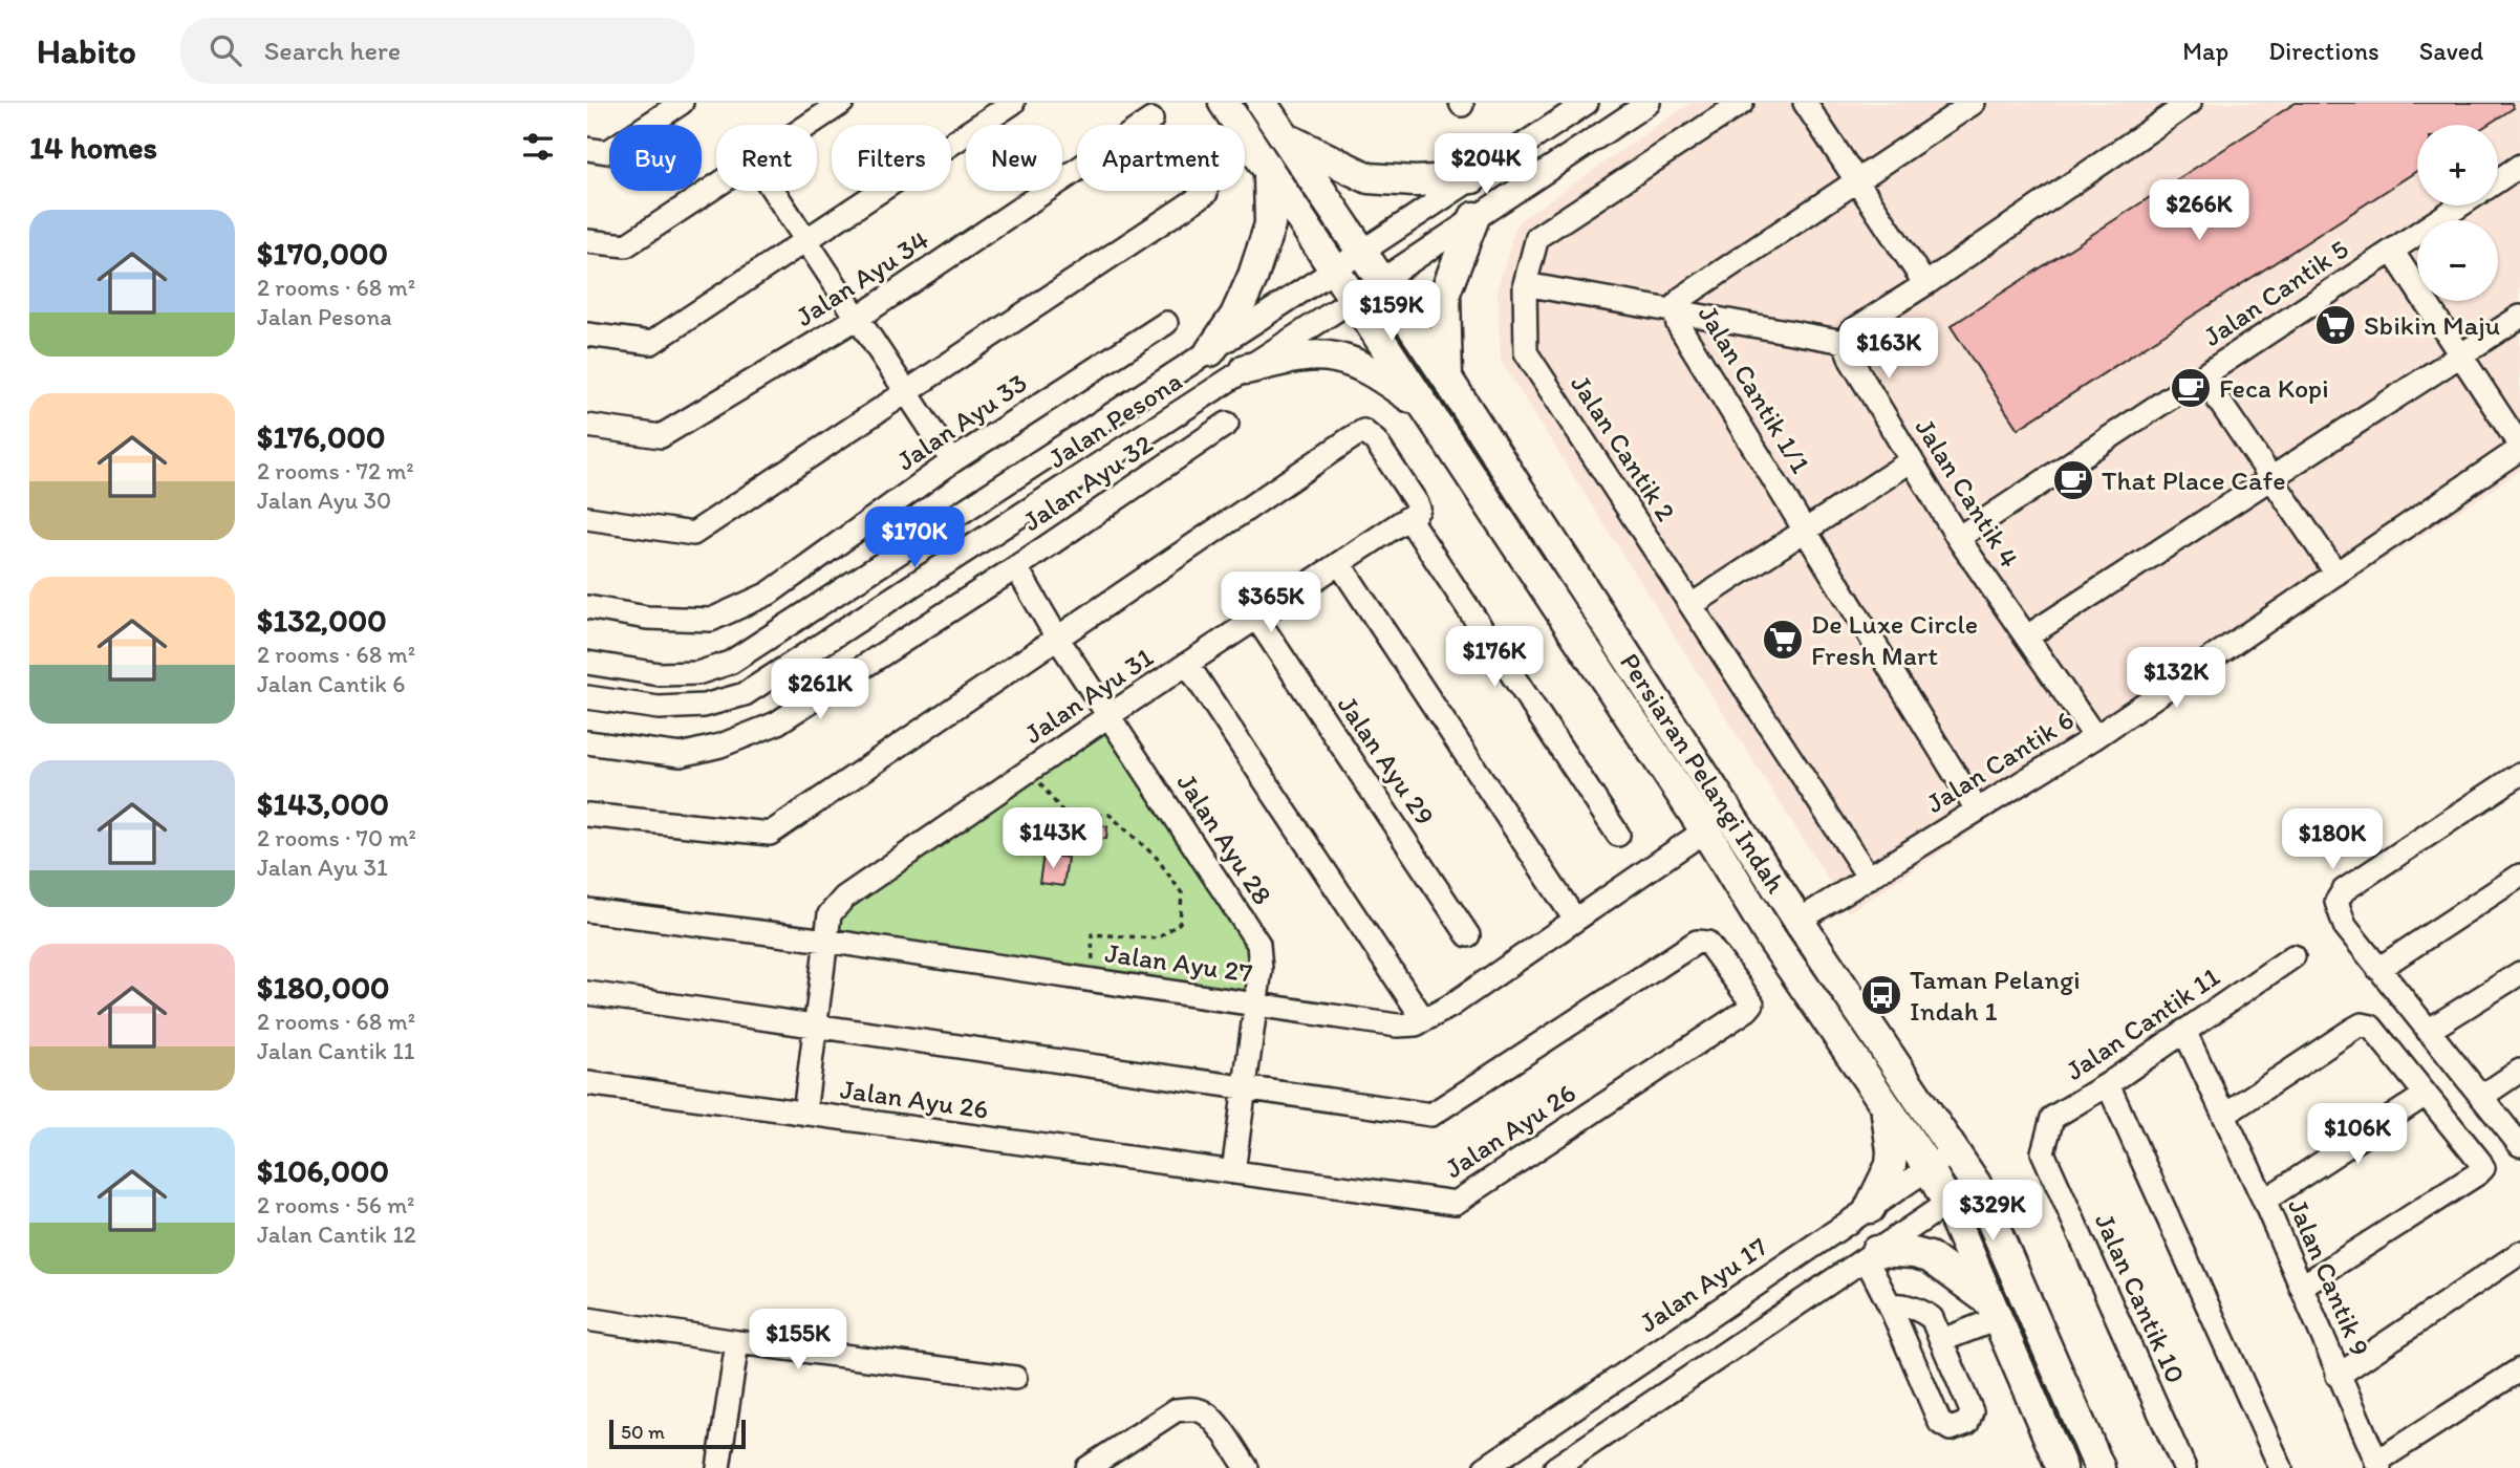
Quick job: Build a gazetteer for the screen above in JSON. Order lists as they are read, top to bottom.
{
  "streets": {
    "main road": ["Persiaran Pelangi Indah"],
    "street": [
      "Jalan Ayu 34",
      "Jalan Cantik 5",
      "Jalan Cantik 1/1",
      "Jalan Pesona",
      "Jalan Ayu 33",
      "Jalan Cantik 2",
      "Jalan Ayu 32",
      "Jalan Cantik 4",
      "Jalan Ayu 31",
      "Jalan Ayu 29",
      "Jalan Cantik 6",
      "Jalan Ayu 28",
      "Jalan Ayu 27",
      "Jalan Cantik 11",
      "Jalan Ayu 26",
      "Jalan Cantik 9",
      "Jalan Ayu 17",
      "Jalan Cantik 10"
    ]
  },
  "crossings": [
    ["Jalan Cantik 5", "Jalan Cantik 4"],
    ["Jalan Cantik 1/1", "Jalan Cantik 6"],
    ["Jalan Pesona", "Persiaran Pelangi Indah"],
    ["Jalan Cantik 2", "Jalan Cantik 6"],
    ["Jalan Ayu 32", "Jalan Ayu 28"],
    ["Jalan Cantik 4", "Jalan Cantik 6"],
    ["Jalan Ayu 31", "Jalan Ayu 29"],
    ["Jalan Ayu 31", "Jalan Ayu 28"],
    ["Jalan Ayu 31", "Jalan Ayu 27"],
    ["Jalan Ayu 31", "Jalan Ayu 26"],
    ["Jalan Cantik 6", "Persiaran Pelangi Indah"],
    ["Persiaran Pelangi Indah", "Jalan Ayu 27"],
    ["Persiaran Pelangi Indah", "Jalan Ayu 17"],
    ["Jalan Ayu 28", "Jalan Ayu 27"],
    ["Jalan Cantik 11", "Jalan Cantik 9"],
    ["Jalan Cantik 11", "Jalan Cantik 10"]
  ],
  "places": {
    "supermarket": ["Sbikin Maju", "De Luxe Circle Fresh Mart"],
    "cafe": ["Feca Kopi", "That Place Cafe"],
    "bus stop": ["Taman Pelangi Indah 1"]
  },
  "scale_bar": "50 m",
  "page": {
    "header": "Habito",
    "search": "Search here",
    "nav": ["Map", "Directions", "Saved"],
    "heading": "14 homes",
    "map_buttons": ["+", "−"],
    "chip": [
      "Buy",
      "Rent",
      "Filters",
      "New",
      "Apartment"
    ],
    "price": [
      "$204K",
      "$266K",
      "$159K",
      "$163K",
      "$170K",
      "$365K",
      "$176K",
      "$132K",
      "$261K",
      "$143K",
      "$180K",
      "$106K",
      "$329K",
      "$155K"
    ],
    "list": [
      {
        "name": "$170,000",
        "note": "2 rooms · 68 m² · Jalan Pesona"
      },
      {
        "name": "$176,000",
        "note": "2 rooms · 72 m² · Jalan Ayu 30"
      },
      {
        "name": "$132,000",
        "note": "2 rooms · 68 m² · Jalan Cantik 6"
      },
      {
        "name": "$143,000",
        "note": "2 rooms · 70 m² · Jalan Ayu 31"
      },
      {
        "name": "$180,000",
        "note": "2 rooms · 68 m² · Jalan Cantik 11"
      },
      {
        "name": "$106,000",
        "note": "2 rooms · 56 m² · Jalan Cantik 12"
      }
    ],
    "scale": "50 m"
  }
}
